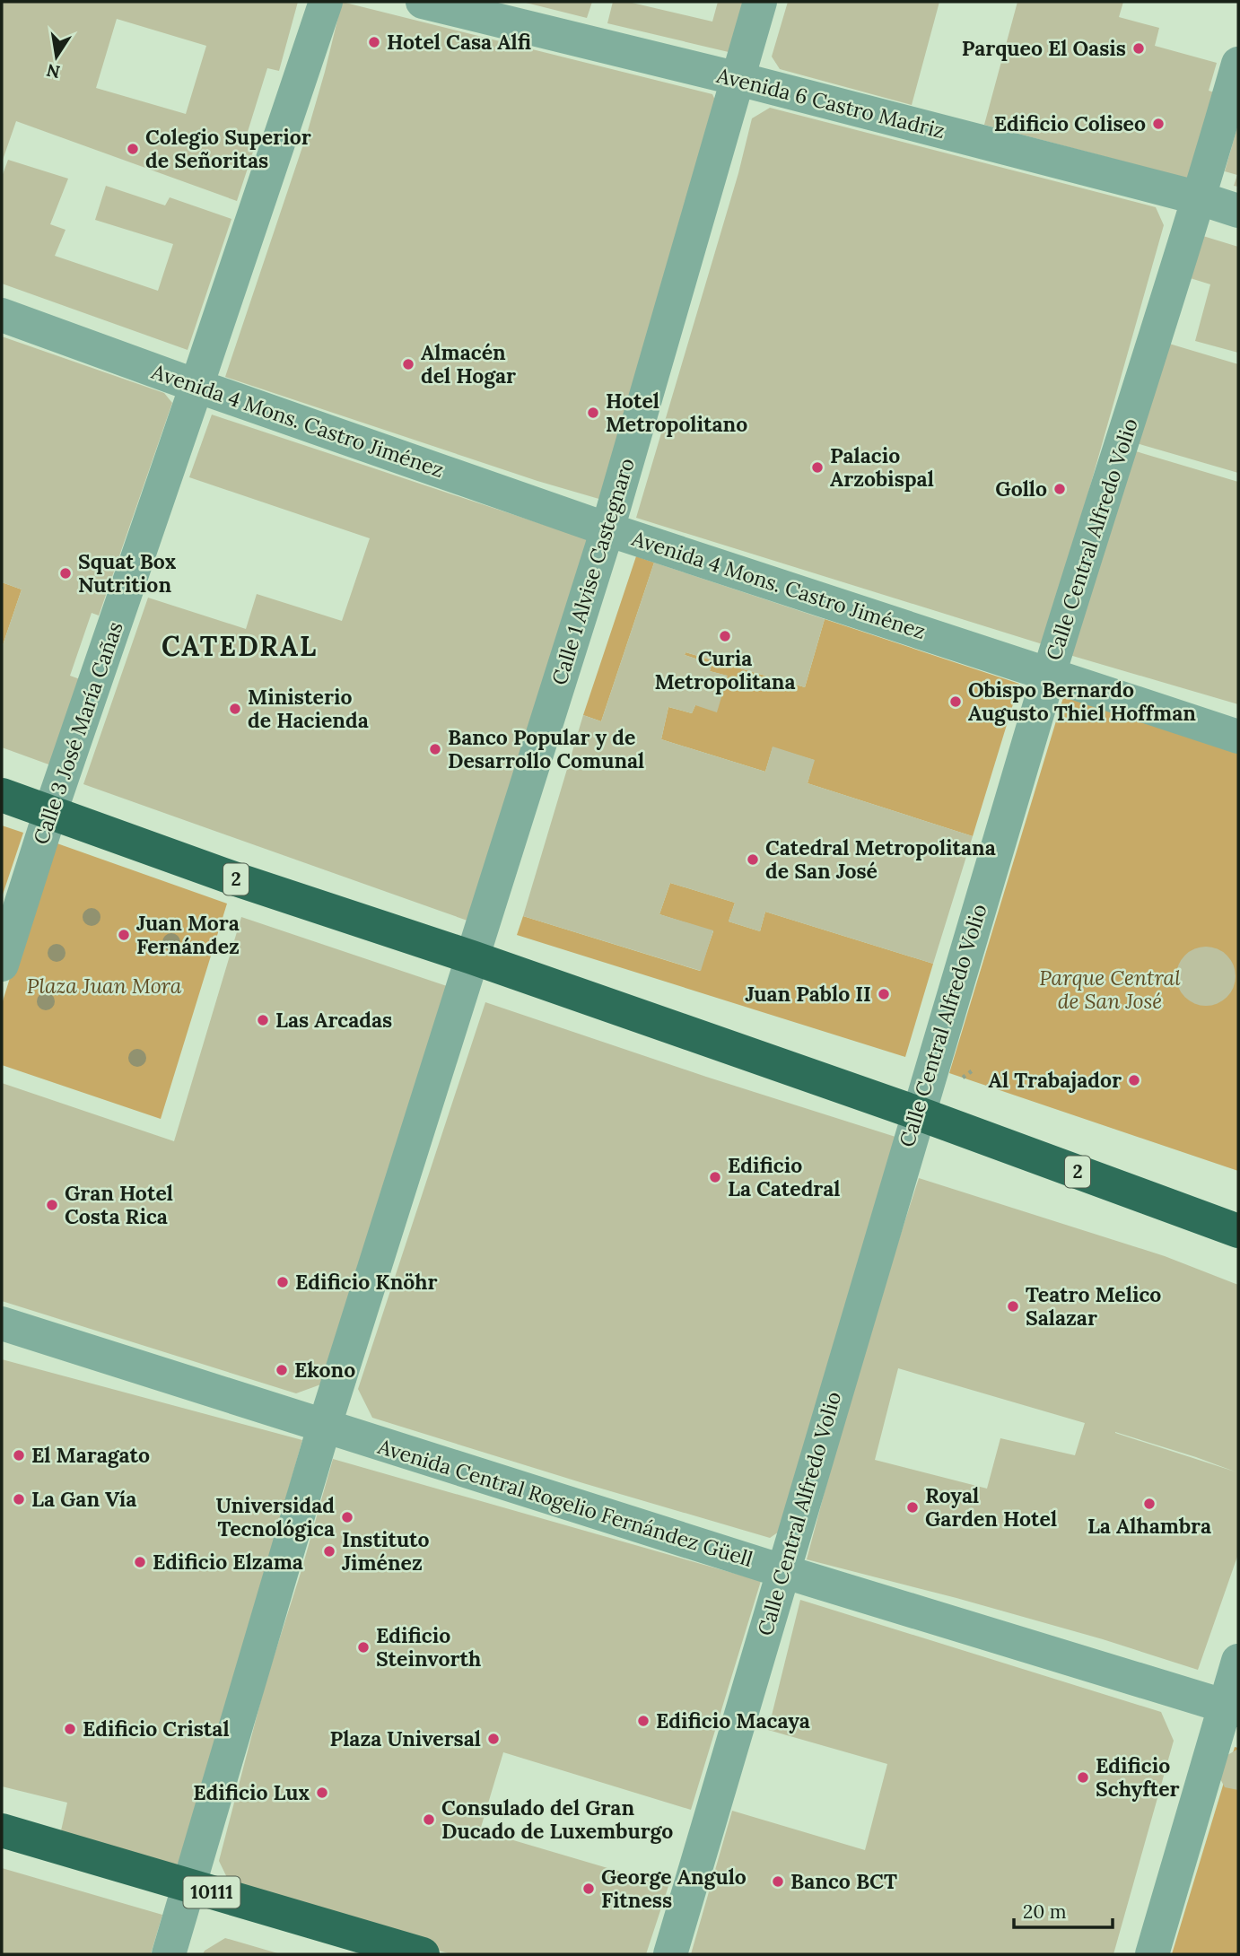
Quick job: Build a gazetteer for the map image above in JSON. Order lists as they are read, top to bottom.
{
  "streets": {
    "highway": ["2", "10111"],
    "street": [
      "Avenida 6 Castro Madriz",
      "Avenida 4 Mons. Castro Jiménez",
      "Calle Central Alfredo Volio",
      "Calle 1 Alvise Castegnaro",
      "Calle 3 José María Cañas",
      "Avenida Central Rogelio Fernández Güell"
    ]
  },
  "crossings": [
    ["Avenida 6 Castro Madriz", "Calle Central Alfredo Volio"],
    ["Avenida 6 Castro Madriz", "Calle 1 Alvise Castegnaro"],
    ["Avenida 4 Mons. Castro Jiménez", "Calle Central Alfredo Volio"],
    ["Avenida 4 Mons. Castro Jiménez", "Calle 1 Alvise Castegnaro"],
    ["Avenida 4 Mons. Castro Jiménez", "Calle 3 José María Cañas"],
    ["Calle Central Alfredo Volio", "2"],
    ["Calle Central Alfredo Volio", "Avenida Central Rogelio Fernández Güell"],
    ["Calle 1 Alvise Castegnaro", "2"],
    ["Calle 1 Alvise Castegnaro", "Avenida Central Rogelio Fernández Güell"],
    ["Calle 1 Alvise Castegnaro", "10111"],
    ["Calle 3 José María Cañas", "2"]
  ],
  "districts": ["CATEDRAL"],
  "parks": ["Parque Central de San José", "Plaza Juan Mora"],
  "places": [
    "Hotel Casa Alfi",
    "Parqueo El Oasis",
    "Edificio Coliseo",
    "Colegio Superior de Señoritas",
    "Almacén del Hogar",
    "Hotel Metropolitano",
    "Palacio Arzobispal",
    "Gollo",
    "Squat Box Nutrition",
    "Curia Metropolitana",
    "Obispo Bernardo Augusto Thiel Hoffman",
    "Ministerio de Hacienda",
    "Banco Popular y de Desarrollo Comunal",
    "Catedral Metropolitana de San José",
    "Juan Mora Fernández",
    "Juan Pablo II",
    "Las Arcadas",
    "Al Trabajador",
    "Edificio La Catedral",
    "Gran Hotel Costa Rica",
    "Edificio Knöhr",
    "Teatro Melico Salazar",
    "Ekono",
    "El Maragato",
    "La Gan Vía",
    "La Alhambra",
    "Royal Garden Hotel",
    "Universidad Tecnológica",
    "Instituto Jiménez",
    "Edificio Elzama",
    "Edificio Steinvorth",
    "Edificio Macaya",
    "Edificio Cristal",
    "Plaza Universal",
    "Edificio Schyfter",
    "Edificio Lux",
    "Consulado del Gran Ducado de Luxemburgo",
    "Banco BCT",
    "George Angulo Fitness"
  ],
  "scale_bar": "20 m",
  "north": "bottom"
}
